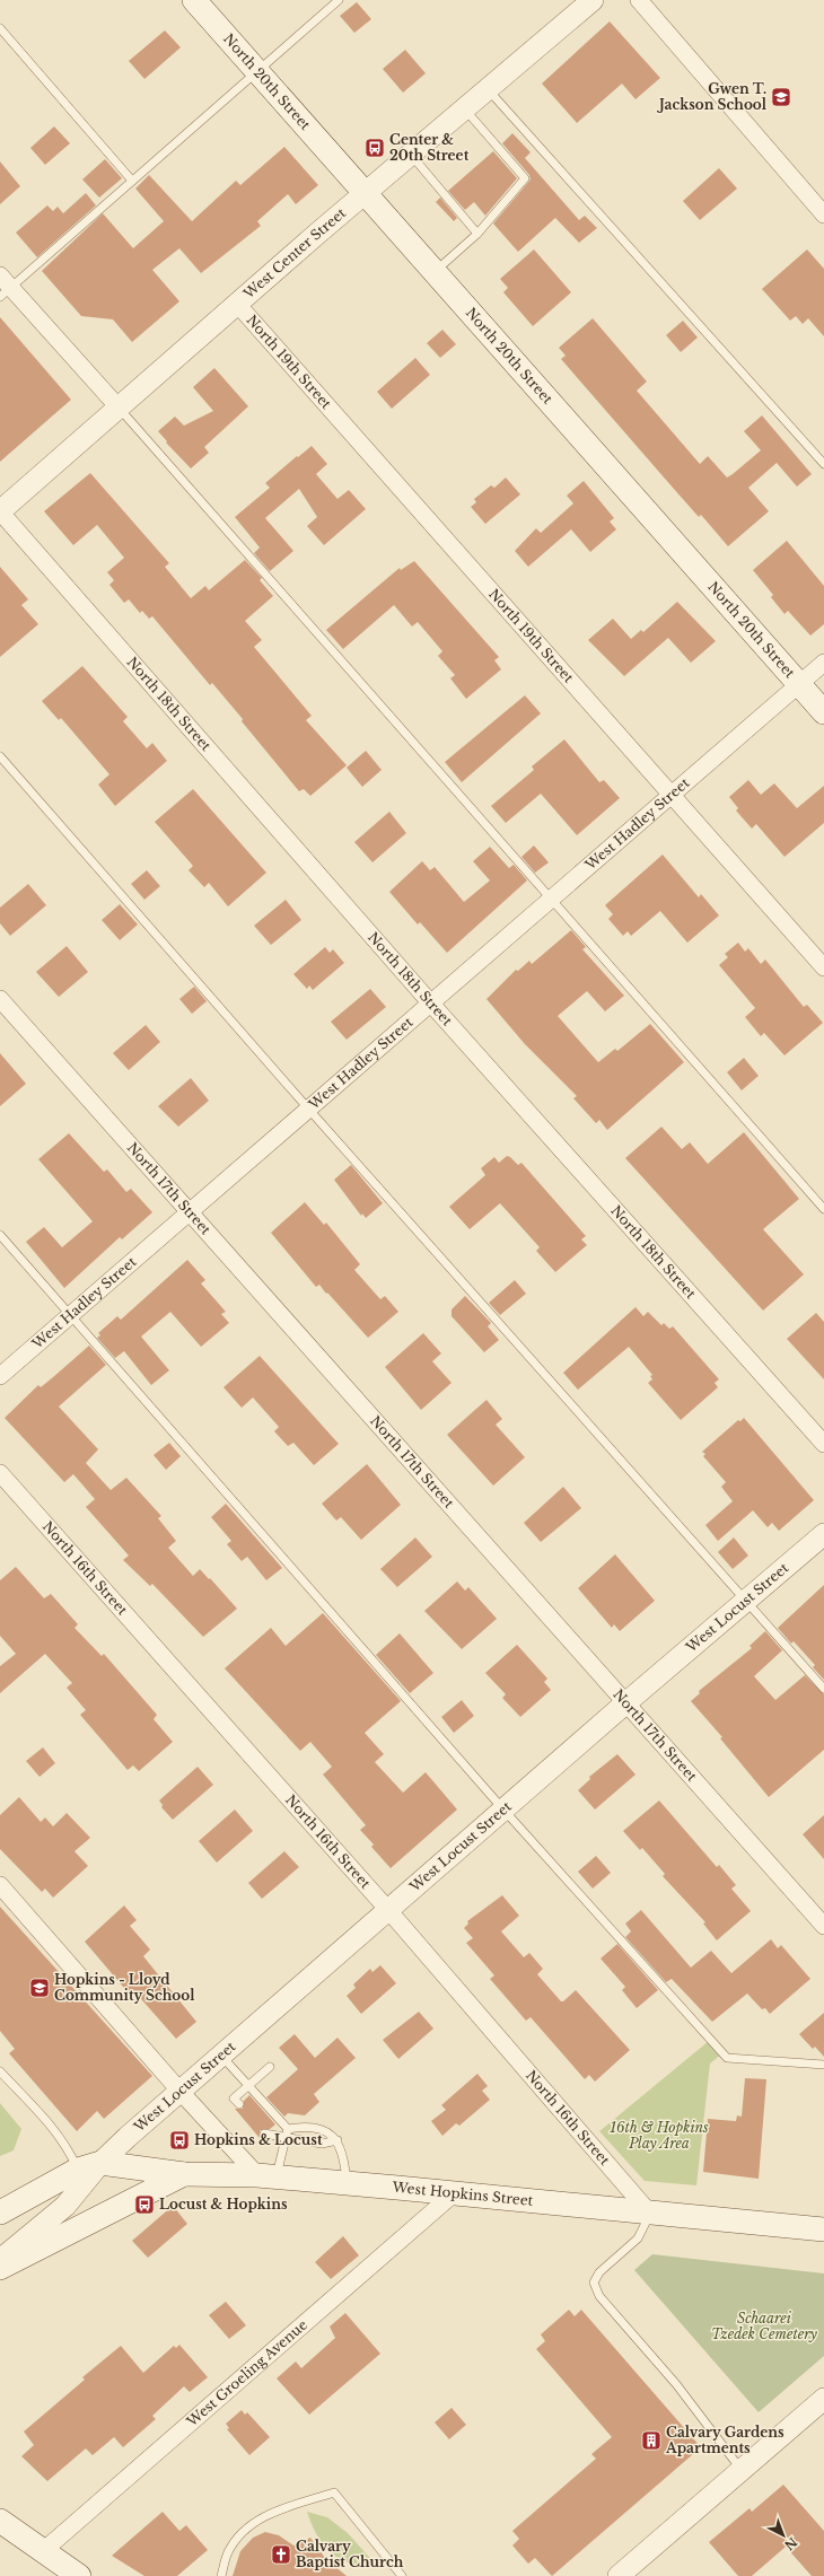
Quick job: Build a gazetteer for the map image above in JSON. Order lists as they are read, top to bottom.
{
  "streets": {
    "main road": ["North 20th Street", "West Locust Street", "West Hopkins Street"],
    "street": [
      "West Center Street",
      "North 19th Street",
      "North 18th Street",
      "West Hadley Street",
      "North 17th Street",
      "North 16th Street",
      "West Groeling Avenue"
    ]
  },
  "crossings": [
    ["North 20th Street", "West Center Street"],
    ["North 20th Street", "West Hadley Street"],
    ["West Center Street", "North 19th Street"],
    ["West Center Street", "North 18th Street"],
    ["North 19th Street", "West Hadley Street"],
    ["North 18th Street", "West Hadley Street"],
    ["West Hadley Street", "North 17th Street"],
    ["North 17th Street", "West Locust Street"],
    ["North 16th Street", "West Locust Street"],
    ["North 16th Street", "West Hopkins Street"],
    ["West Locust Street", "West Hopkins Street"],
    ["West Hopkins Street", "West Groeling Avenue"]
  ],
  "parks": ["16th & Hopkins Play Area", "Schaarei Tzedek Cemetery"],
  "places": {
    "school or university": ["Gwen T. Jackson School", "Hopkins - Lloyd Community School"],
    "bus stop": ["Center & 20th Street", "Hopkins & Locust", "Locust & Hopkins"],
    "building": ["Calvary Gardens Apartments"],
    "church": ["Calvary Baptist Church"]
  },
  "north": "bottom right"
}
